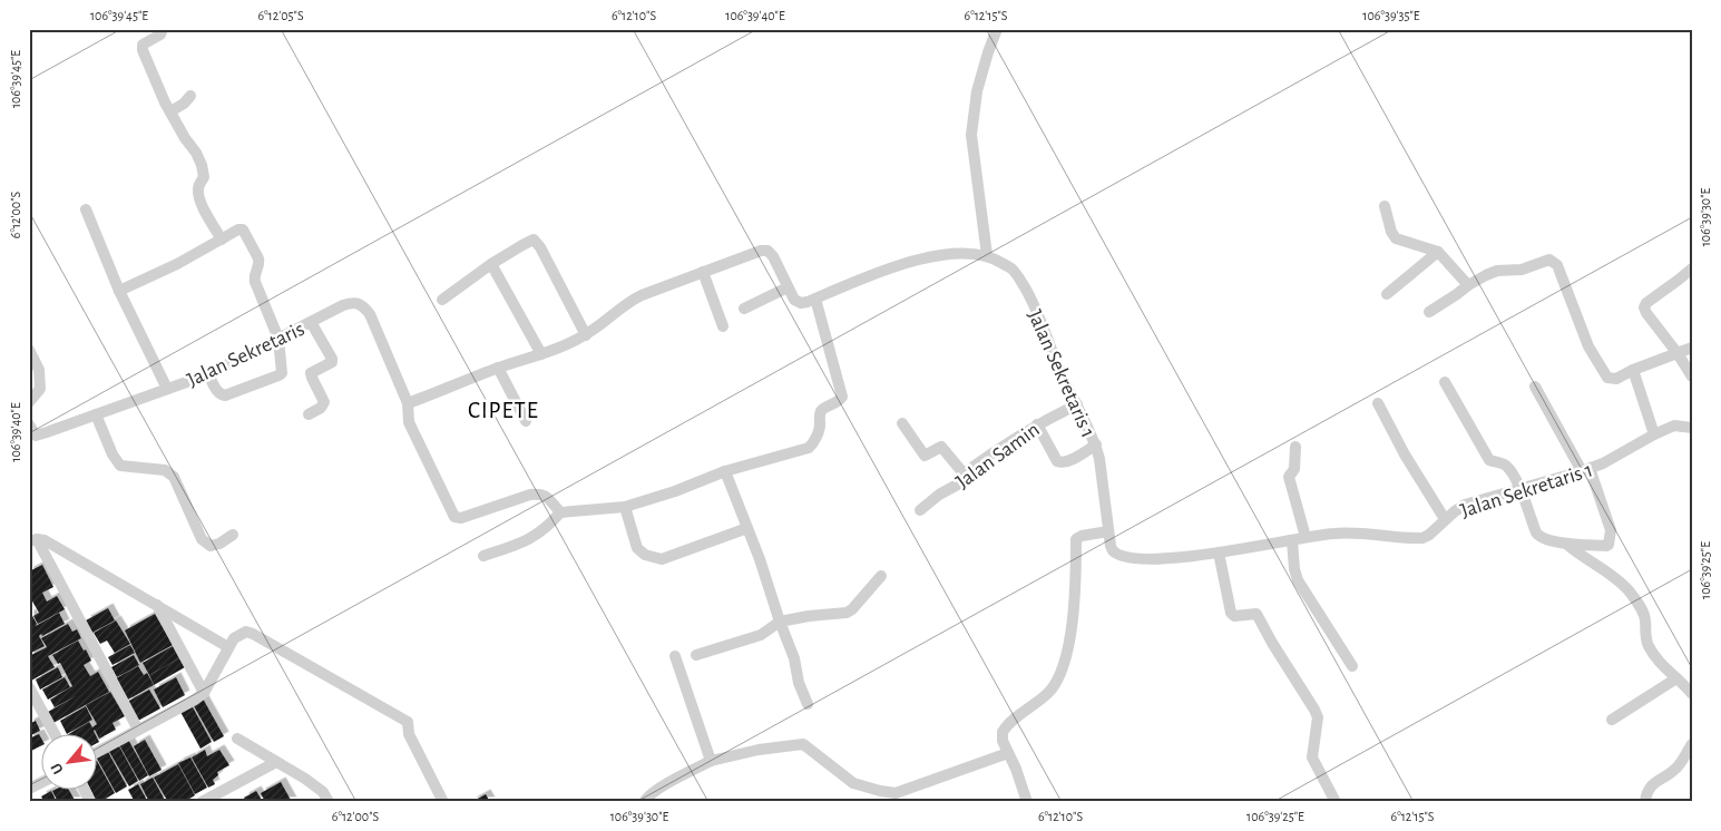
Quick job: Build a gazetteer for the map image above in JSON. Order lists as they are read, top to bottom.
{
  "streets": {
    "street": ["Jalan Sekretaris", "Jalan Sekretaris 1", "Jalan Samin"]
  },
  "crossings": [
    ["Jalan Sekretaris 1", "Jalan Samin"]
  ],
  "districts": ["CIPETE"],
  "north": "bottom left",
  "coordinates": [
    "106°39'45\"E",
    "6°12'05\"S",
    "6°12'10\"S",
    "106°39'40\"E",
    "6°12'15\"S",
    "106°39'35\"E",
    "6°12'00\"S",
    "106°39'30\"E",
    "106°39'25\"E"
  ]
}
